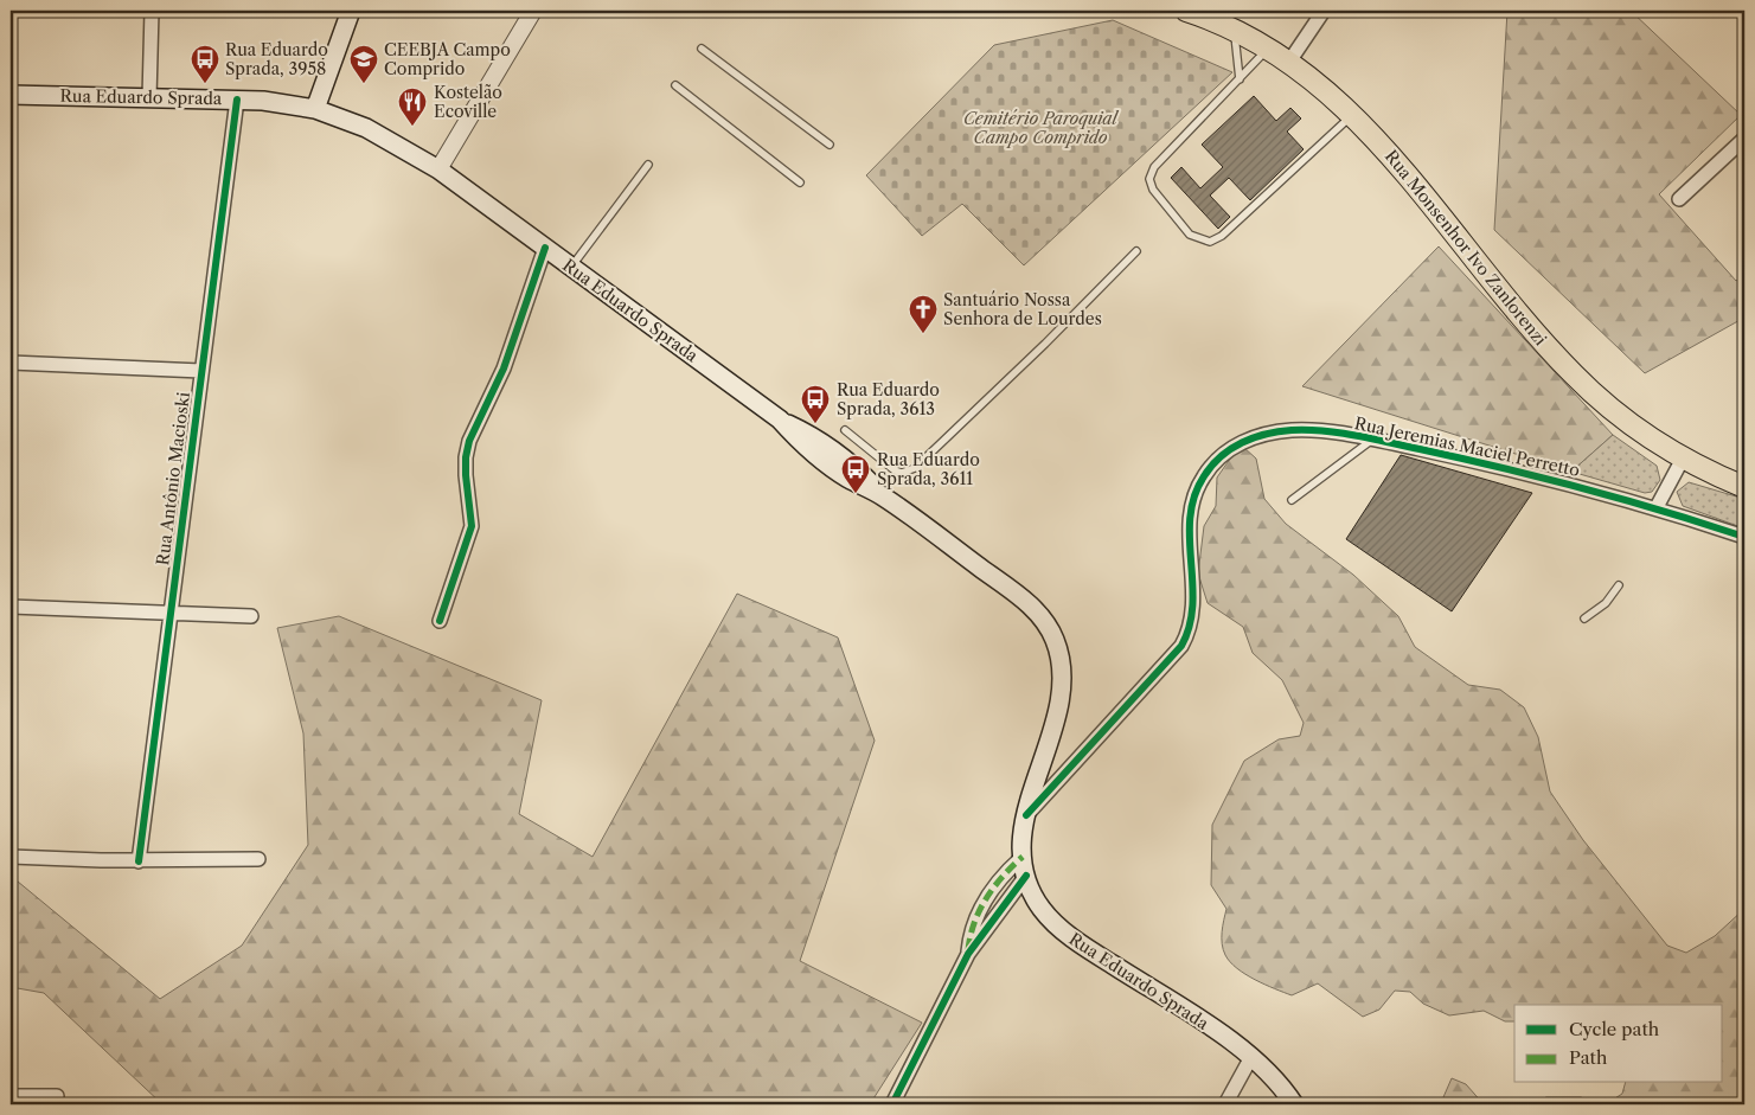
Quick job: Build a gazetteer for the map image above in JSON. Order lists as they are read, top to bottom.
{
  "streets": {
    "main road": ["Rua Eduardo Sprada", "Rua Monsenhor Ivo Zanlorenzi"],
    "street": ["Rua Jeremias Maciel Perretto", "Rua Antônio Macioski"]
  },
  "crossings": [
    ["Rua Eduardo Sprada", "Rua Jeremias Maciel Perretto"],
    ["Rua Eduardo Sprada", "Rua Antônio Macioski"]
  ],
  "parks": ["Cemitério Paroquial Campo Comprido"],
  "places": {
    "bus stop": ["Rua Eduardo Sprada, 3958", "Rua Eduardo Sprada, 3613", "Rua Eduardo Sprada, 3611"],
    "school or university": ["CEEBJA Campo Comprido"],
    "restaurant": ["Kostelão Ecoville"],
    "church": ["Santuário Nossa Senhora de Lourdes"]
  },
  "legend": ["Cycle path", "Path"]
}
